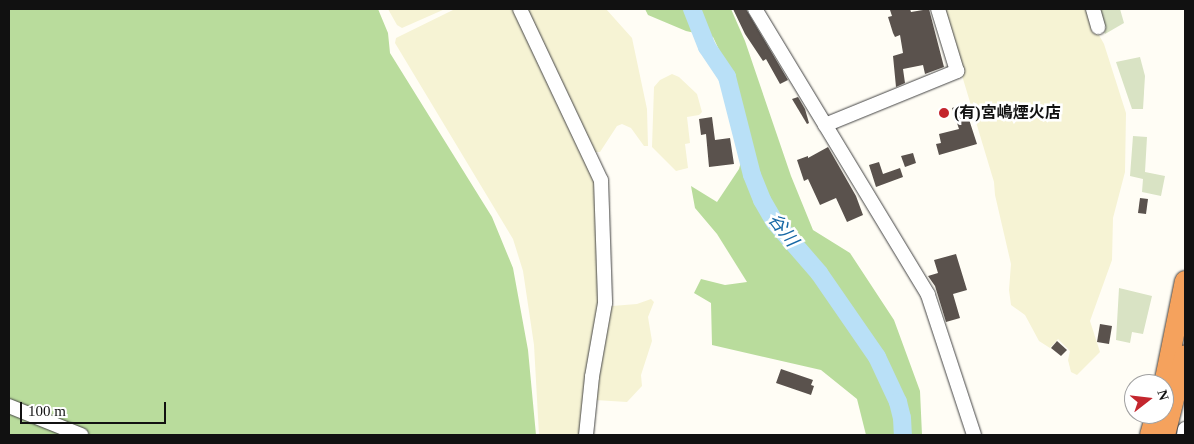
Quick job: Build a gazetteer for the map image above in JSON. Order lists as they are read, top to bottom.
{
  "water": ["谷川"],
  "places": ["(有)宮嶋煙火店"],
  "scale_bar": "100 m",
  "north": "right"
}
